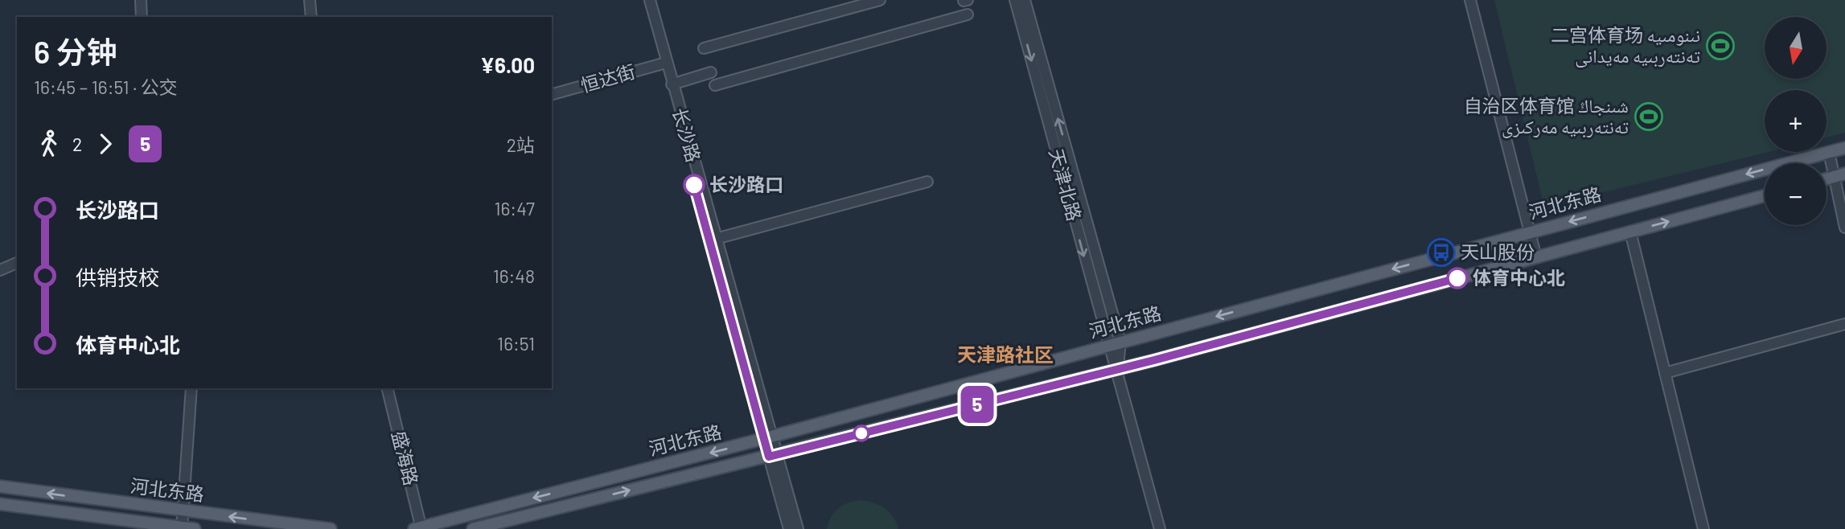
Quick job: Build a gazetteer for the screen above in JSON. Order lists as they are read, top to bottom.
{
  "streets": {
    "main road": ["河北东路"],
    "street": [
      "恒达街",
      "长沙路",
      "天津北路",
      "盛海路"
    ]
  },
  "crossings": [
    ["恒达街", "长沙路"],
    ["长沙路", "河北东路"],
    ["天津北路", "河北东路"],
    ["河北东路", "盛海路"]
  ],
  "districts": ["天津路社区"],
  "places": {
    "sports": ["二宫体育场 نىنومىيە تەنتەربىيە مەيدانى", "自治区体育馆 شىنجاڭ تەنتەربىيە مەركىزى"],
    "other": ["长沙路口", "体育中心北"],
    "bus stop": ["天山股份"]
  },
  "lines": ["bus line 5"],
  "north": "bottom",
  "page": {
    "on_map": "5",
    "map_buttons": ["+", "−"],
    "heading": ["6 分钟", "16:45 – 16:51 · 公交", "¥6.00"],
    "legs": ["2", "5", "2站"],
    "list": [
      {
        "name": "长沙路口",
        "value": "16:47"
      },
      {
        "name": "供销技校",
        "value": "16:48"
      },
      {
        "name": "体育中心北",
        "value": "16:51"
      }
    ]
  }
}
